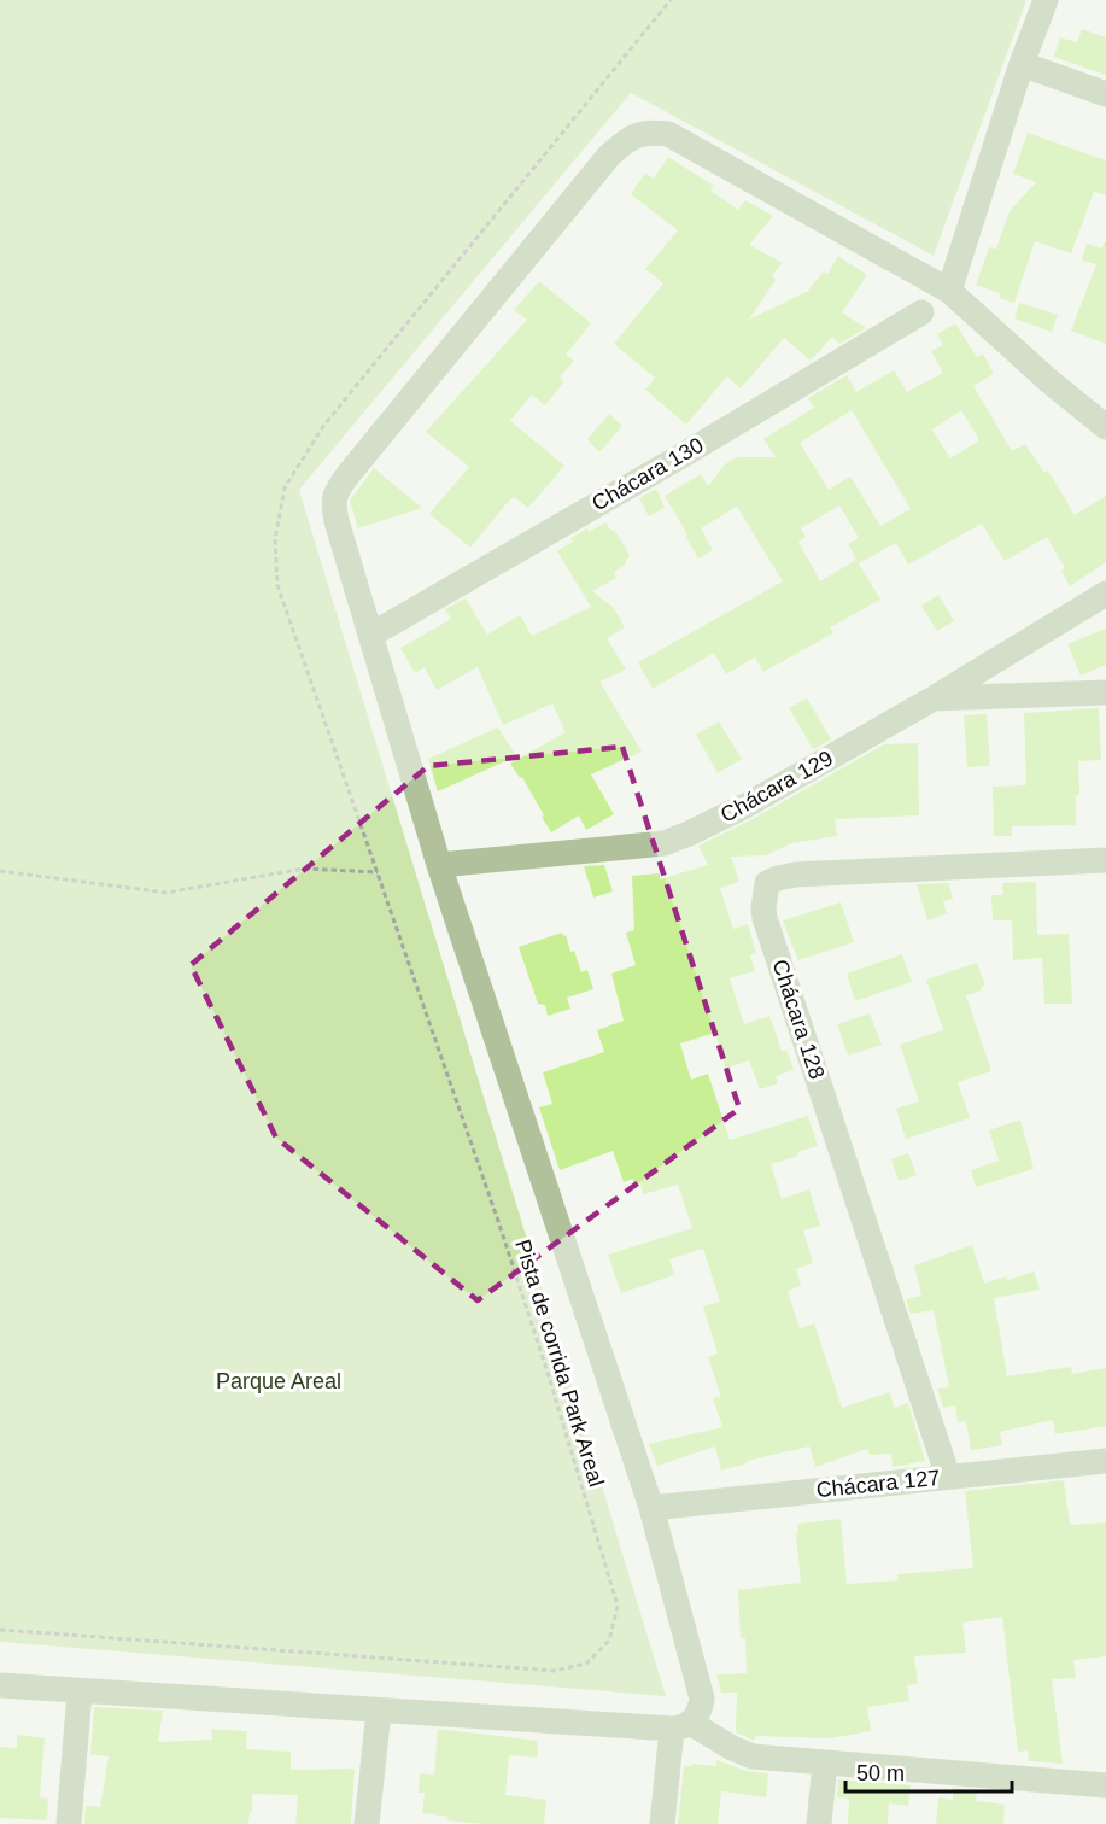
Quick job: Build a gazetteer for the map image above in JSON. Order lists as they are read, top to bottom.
{
  "streets": {
    "street": [
      "Chácara 130",
      "Chácara 129",
      "Chácara 128",
      "Chácara 127"
    ],
    "path": ["Pista de corrida Park Areal"]
  },
  "crossings": [
    ["Chácara 128", "Chácara 127"]
  ],
  "parks": ["Parque Areal"],
  "scale_bar": "50 m"
}
